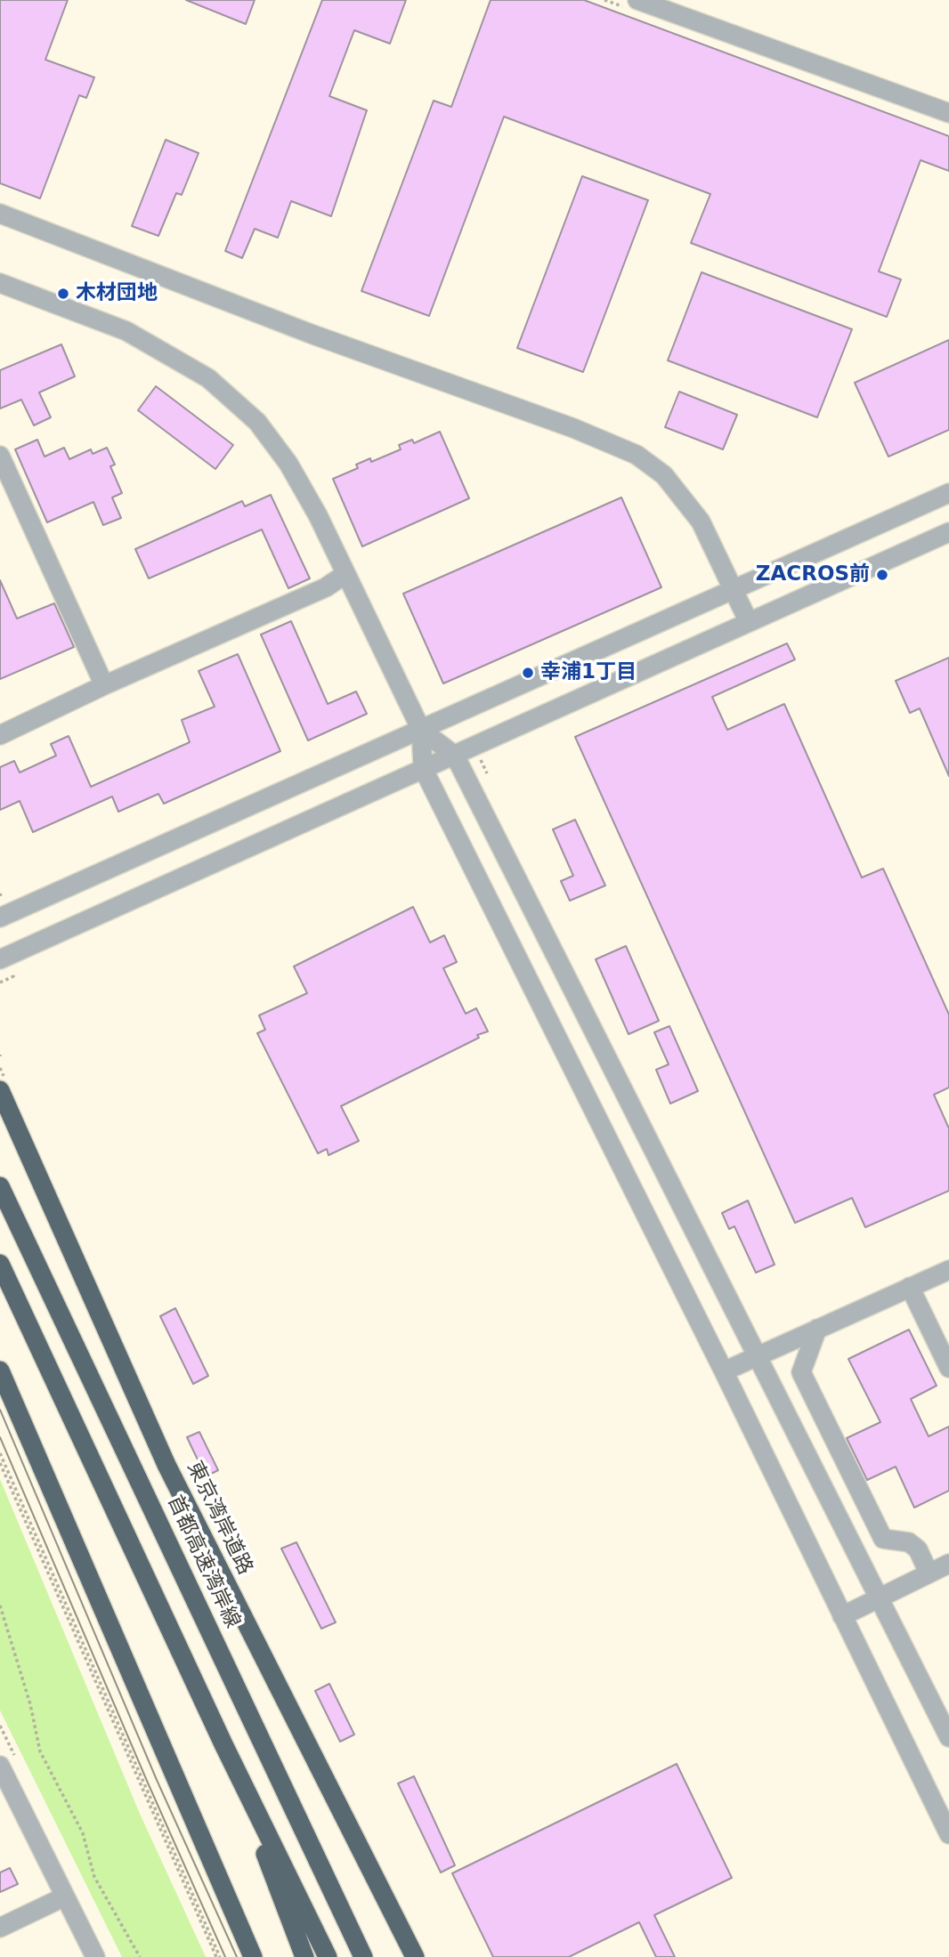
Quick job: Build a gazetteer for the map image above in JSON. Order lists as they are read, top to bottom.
{
  "streets": {
    "highway": ["東京湾岸道路", "首都高速湾岸線"]
  },
  "places": ["木材団地", "ZACROS前", "幸浦1丁目"]
}
